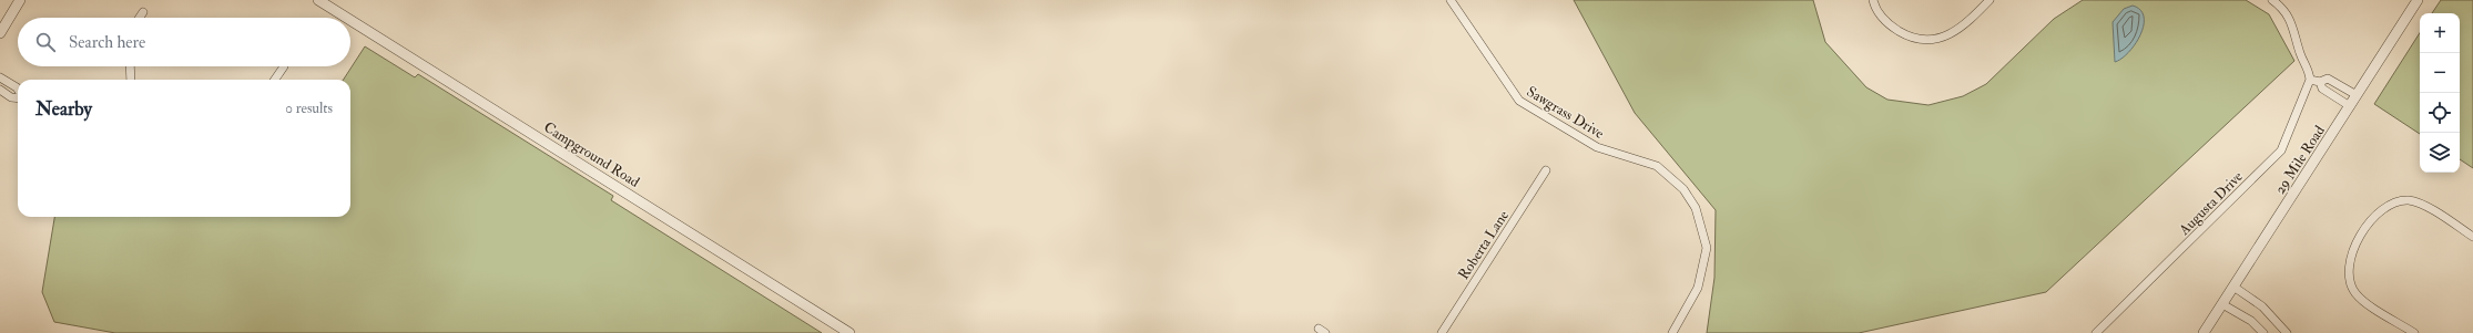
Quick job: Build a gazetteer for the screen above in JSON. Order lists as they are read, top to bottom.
{
  "streets": {
    "street": [
      "Sawgrass Drive",
      "Campground Road",
      "29 Mile Road",
      "Augusta Drive",
      "Roberta Lane"
    ]
  },
  "page": {
    "map_buttons": ["+", "−"],
    "search": "Search here",
    "heading": ["Nearby", "0 results"]
  }
}
